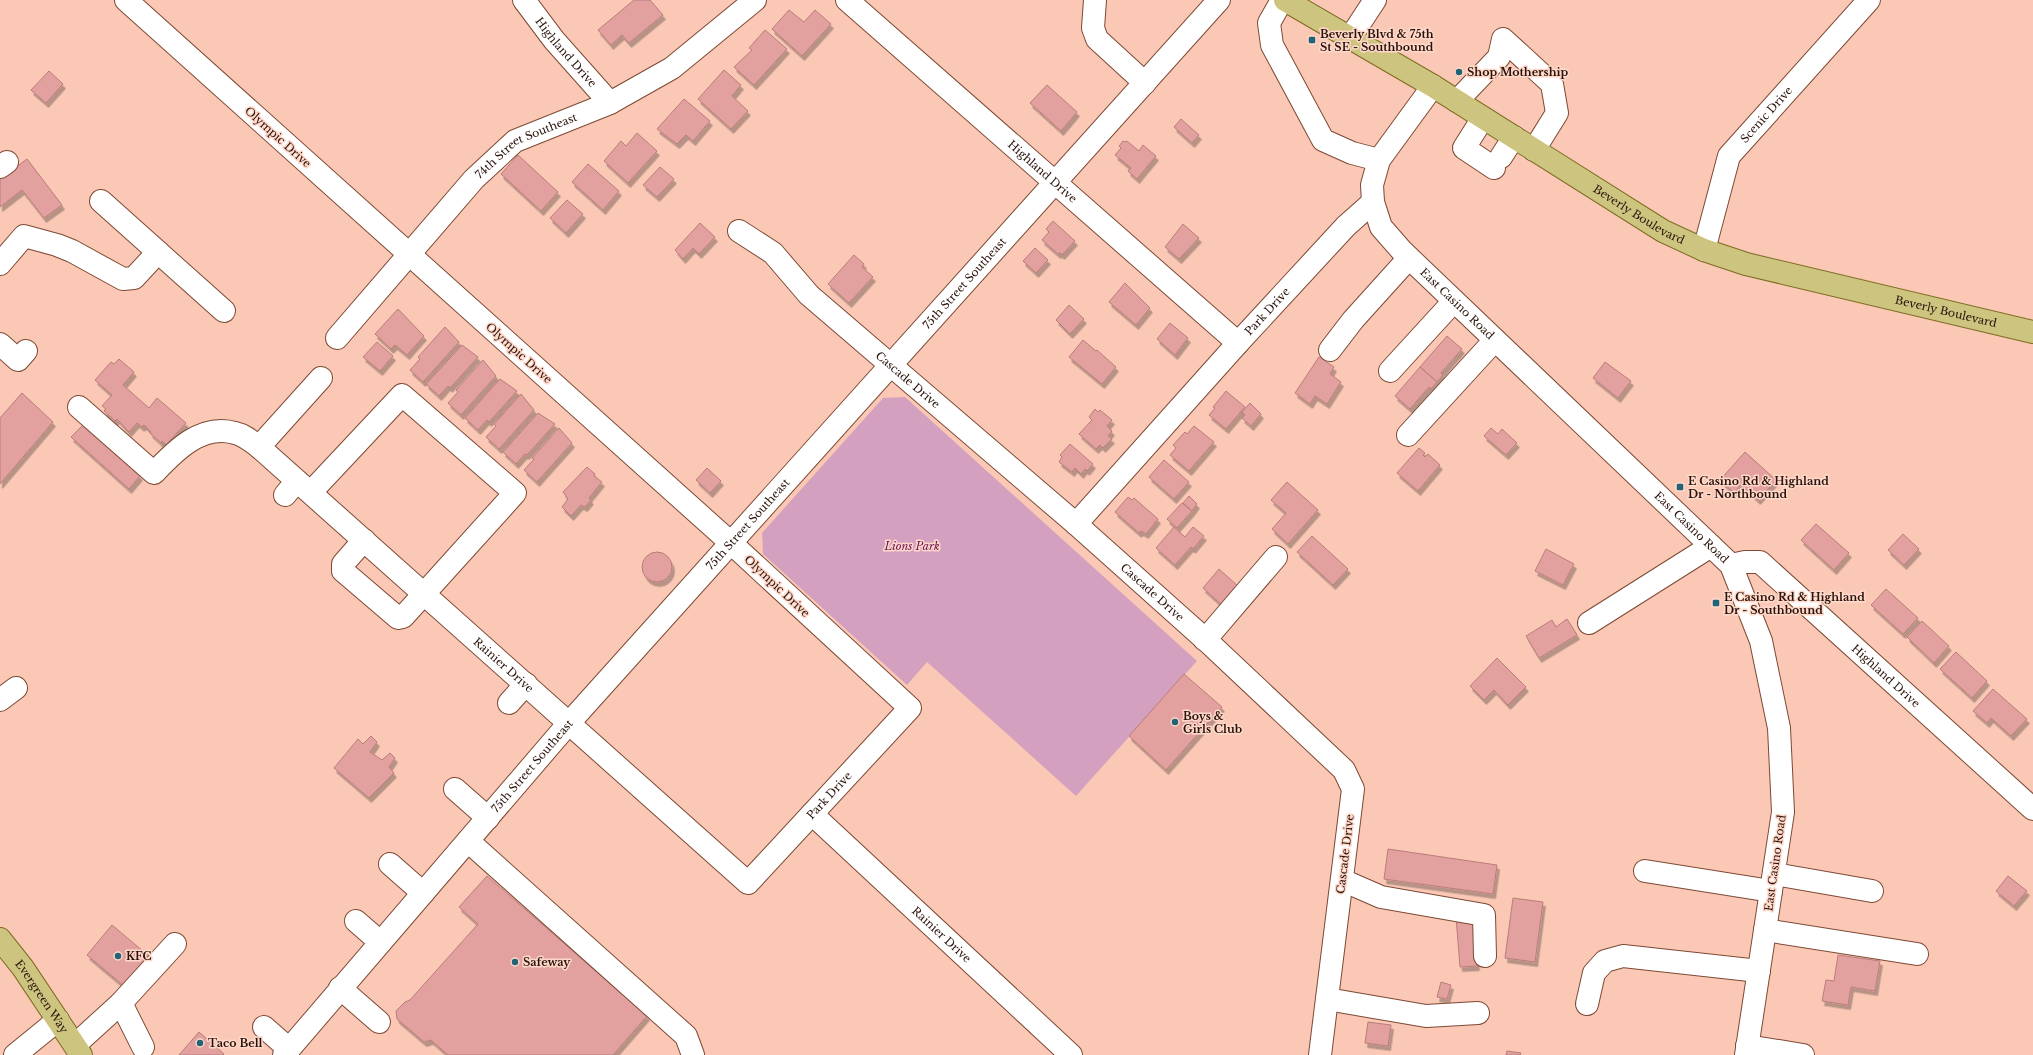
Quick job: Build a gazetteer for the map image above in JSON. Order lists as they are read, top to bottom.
{
  "streets": {
    "main road": ["Beverly Boulevard", "Evergreen Way"],
    "street": [
      "Highland Drive",
      "Scenic Drive",
      "Olympic Drive",
      "74th Street Southeast",
      "75th Street Southeast",
      "East Casino Road",
      "Park Drive",
      "Cascade Drive",
      "Rainier Drive"
    ]
  },
  "crossings": [
    ["Highland Drive", "74th Street Southeast"],
    ["Highland Drive", "75th Street Southeast"],
    ["Highland Drive", "East Casino Road"],
    ["Highland Drive", "Park Drive"],
    ["Scenic Drive", "Beverly Boulevard"],
    ["Olympic Drive", "74th Street Southeast"],
    ["Olympic Drive", "75th Street Southeast"],
    ["Olympic Drive", "Park Drive"],
    ["75th Street Southeast", "Cascade Drive"],
    ["75th Street Southeast", "Rainier Drive"],
    ["East Casino Road", "Park Drive"],
    ["Park Drive", "Cascade Drive"],
    ["Park Drive", "Rainier Drive"]
  ],
  "parks": ["Lions Park"],
  "places": {
    "transit": ["Beverly Blvd & 75th St SE - Southbound", "E Casino Rd & Highland Dr - Northbound", "E Casino Rd & Highland Dr - Southbound"],
    "other": [
      "Shop Mothership",
      "Boys & Girls Club",
      "KFC",
      "Safeway",
      "Taco Bell"
    ]
  }
}
